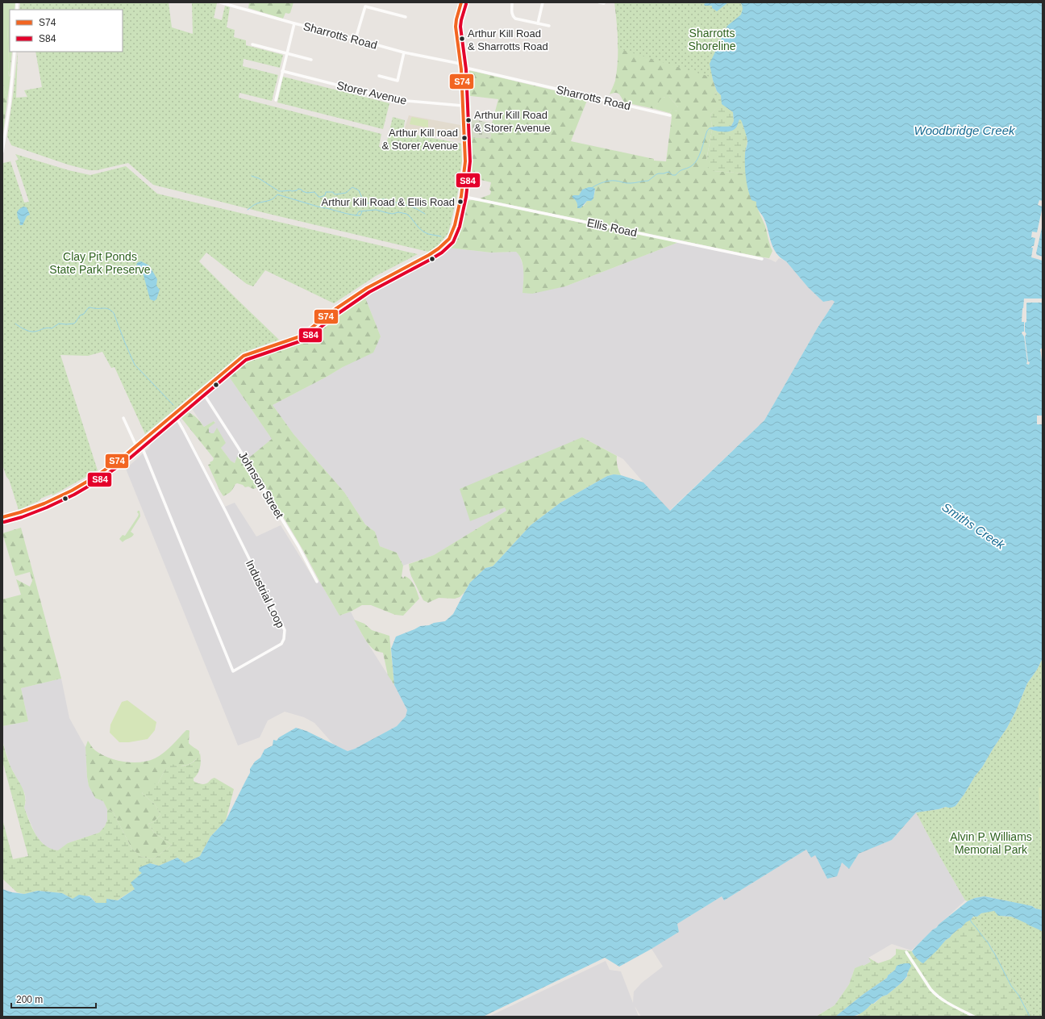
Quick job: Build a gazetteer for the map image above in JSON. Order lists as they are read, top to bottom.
{
  "streets": {
    "street": [
      "Sharrotts Road",
      "Storer Avenue",
      "Ellis Road",
      "Johnson Street",
      "Industrial Loop"
    ]
  },
  "water": ["Woodbridge Creek", "Smiths Creek"],
  "parks": ["Sharrotts Shoreline", "Clay Pit Ponds State Park Preserve", "Alvin P. Williams Memorial Park"],
  "places": [
    "Arthur Kill Road & Sharrotts Road",
    "Arthur Kill Road & Storer Avenue",
    "Arthur Kill road & Storer Avenue",
    "Arthur Kill Road & Ellis Road"
  ],
  "lines": ["transit line S74", "transit line S84"],
  "legend": ["S74", "S84"],
  "scale_bar": "200 m"
}
